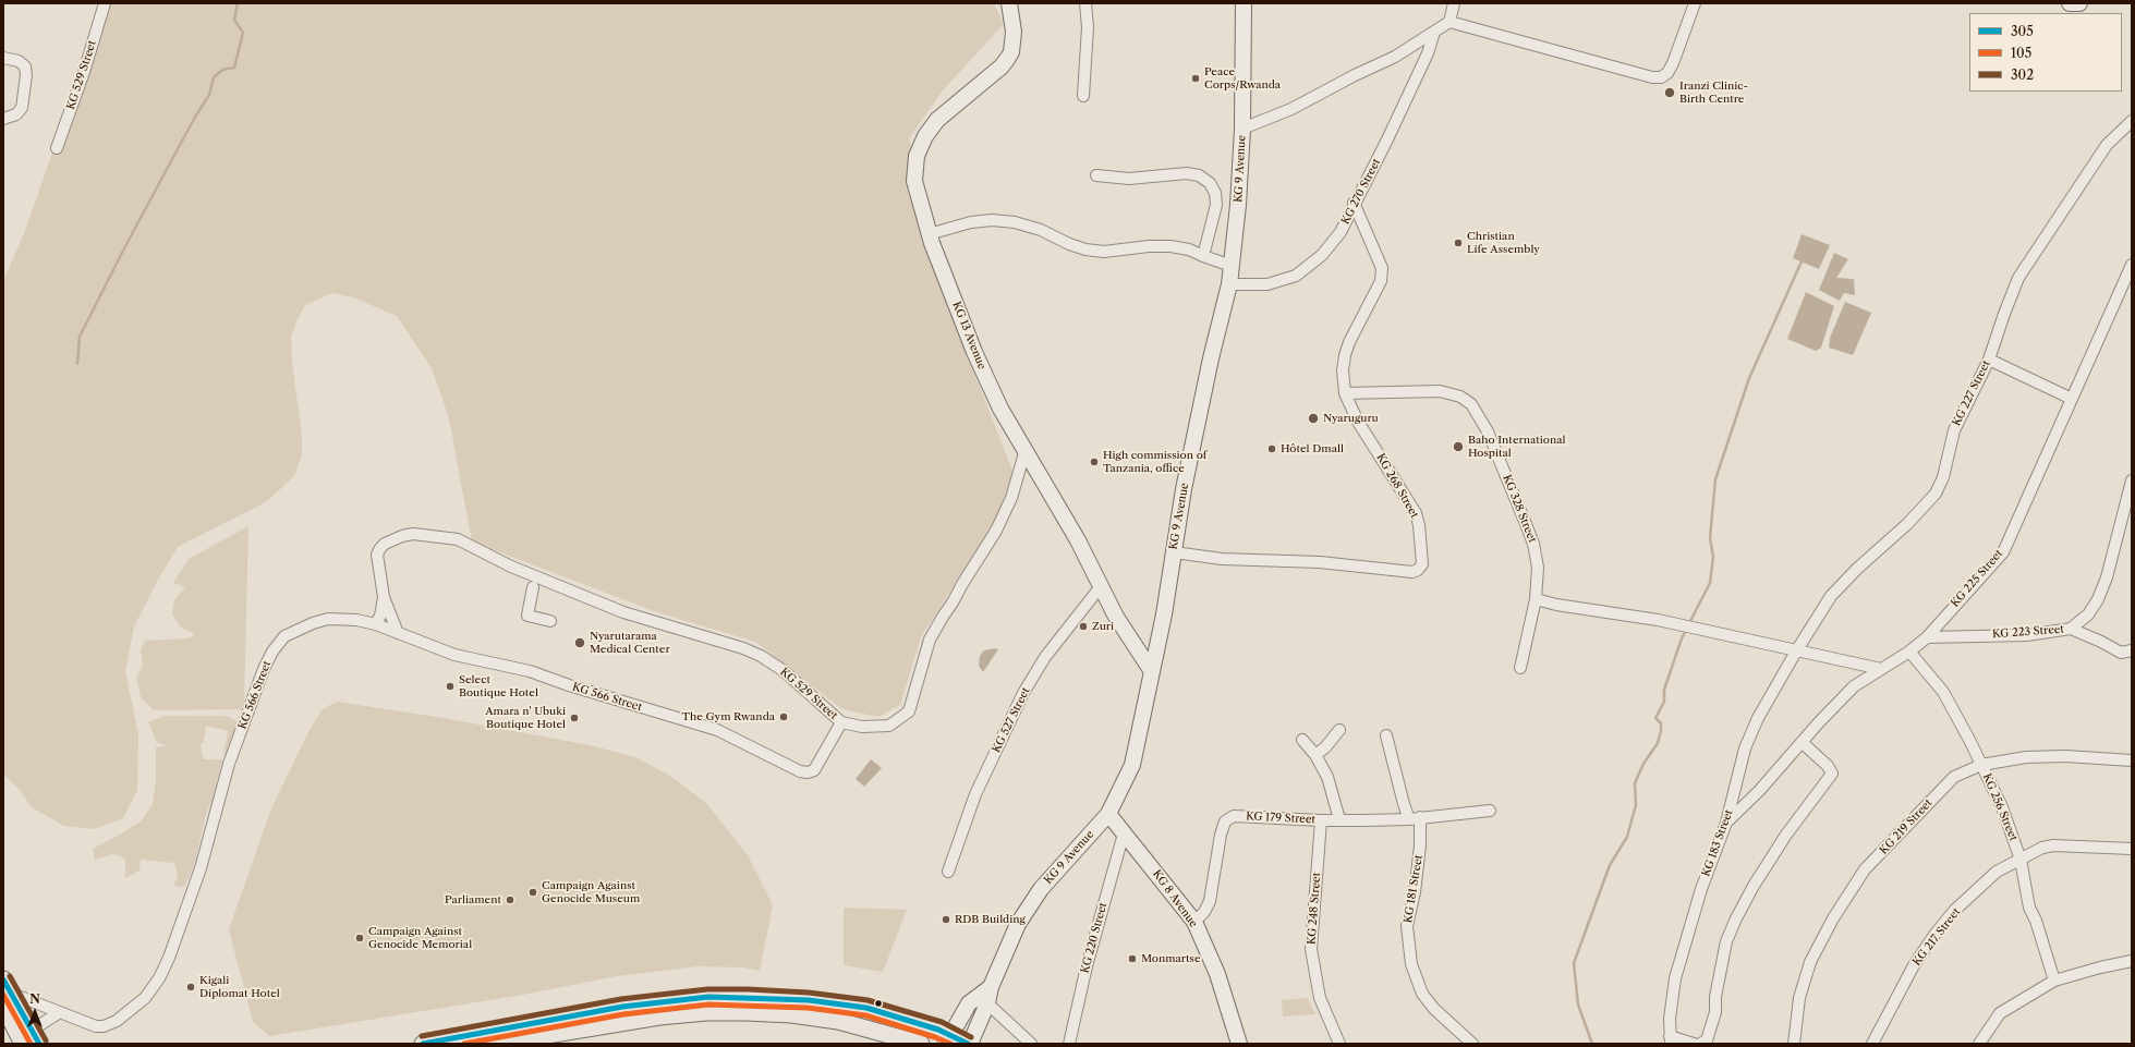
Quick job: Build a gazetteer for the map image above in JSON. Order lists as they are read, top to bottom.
{
  "streets": {
    "main road": ["KG 9 Avenue", "KG 13 Avenue", "KG 8 Avenue"],
    "street": [
      "KG 529 Street",
      "KG 270 Street",
      "KG 227 Street",
      "KG 268 Street",
      "KG 328 Street",
      "KG 225 Street",
      "KG 223 Street",
      "KG 566 Street",
      "KG 527 Street",
      "KG 256 Street",
      "KG 179 Street",
      "KG 219 Street",
      "KG 183 Street",
      "KG 181 Street",
      "KG 248 Street",
      "KG 217 Street",
      "KG 220 Street"
    ]
  },
  "crossings": [
    ["KG 529 Street", "KG 13 Avenue"],
    ["KG 529 Street", "KG 566 Street"],
    ["KG 9 Avenue", "KG 270 Street"],
    ["KG 9 Avenue", "KG 13 Avenue"],
    ["KG 9 Avenue", "KG 268 Street"],
    ["KG 9 Avenue", "KG 8 Avenue"],
    ["KG 270 Street", "KG 268 Street"],
    ["KG 13 Avenue", "KG 527 Street"],
    ["KG 227 Street", "KG 183 Street"],
    ["KG 268 Street", "KG 328 Street"],
    ["KG 225 Street", "KG 223 Street"],
    ["KG 225 Street", "KG 256 Street"],
    ["KG 225 Street", "KG 183 Street"],
    ["KG 256 Street", "KG 219 Street"],
    ["KG 256 Street", "KG 217 Street"],
    ["KG 179 Street", "KG 181 Street"],
    ["KG 179 Street", "KG 8 Avenue"],
    ["KG 179 Street", "KG 248 Street"],
    ["KG 8 Avenue", "KG 220 Street"]
  ],
  "places": [
    "Peace Corps/Rwanda",
    "Iranzi Clinic- Birth Centre",
    "Christian Life Assembly",
    "Nyaruguru",
    "Baho International Hospital",
    "Hôtel Dmall",
    "High commission of Tanzania, office",
    "Zuri",
    "Nyarutarama Medical Center",
    "Select Boutique Hotel",
    "The Gym Rwanda",
    "Amara n' Ubuki Boutique Hotel",
    "Campaign Against Genocide Museum",
    "Parliament",
    "RDB Building",
    "Campaign Against Genocide Memorial",
    "Monmartse",
    "Kigali Diplomat Hotel"
  ],
  "lines": ["transit line 302", "transit line 305", "transit line 105"],
  "legend": ["305", "105", "302"],
  "north": "top"
}
